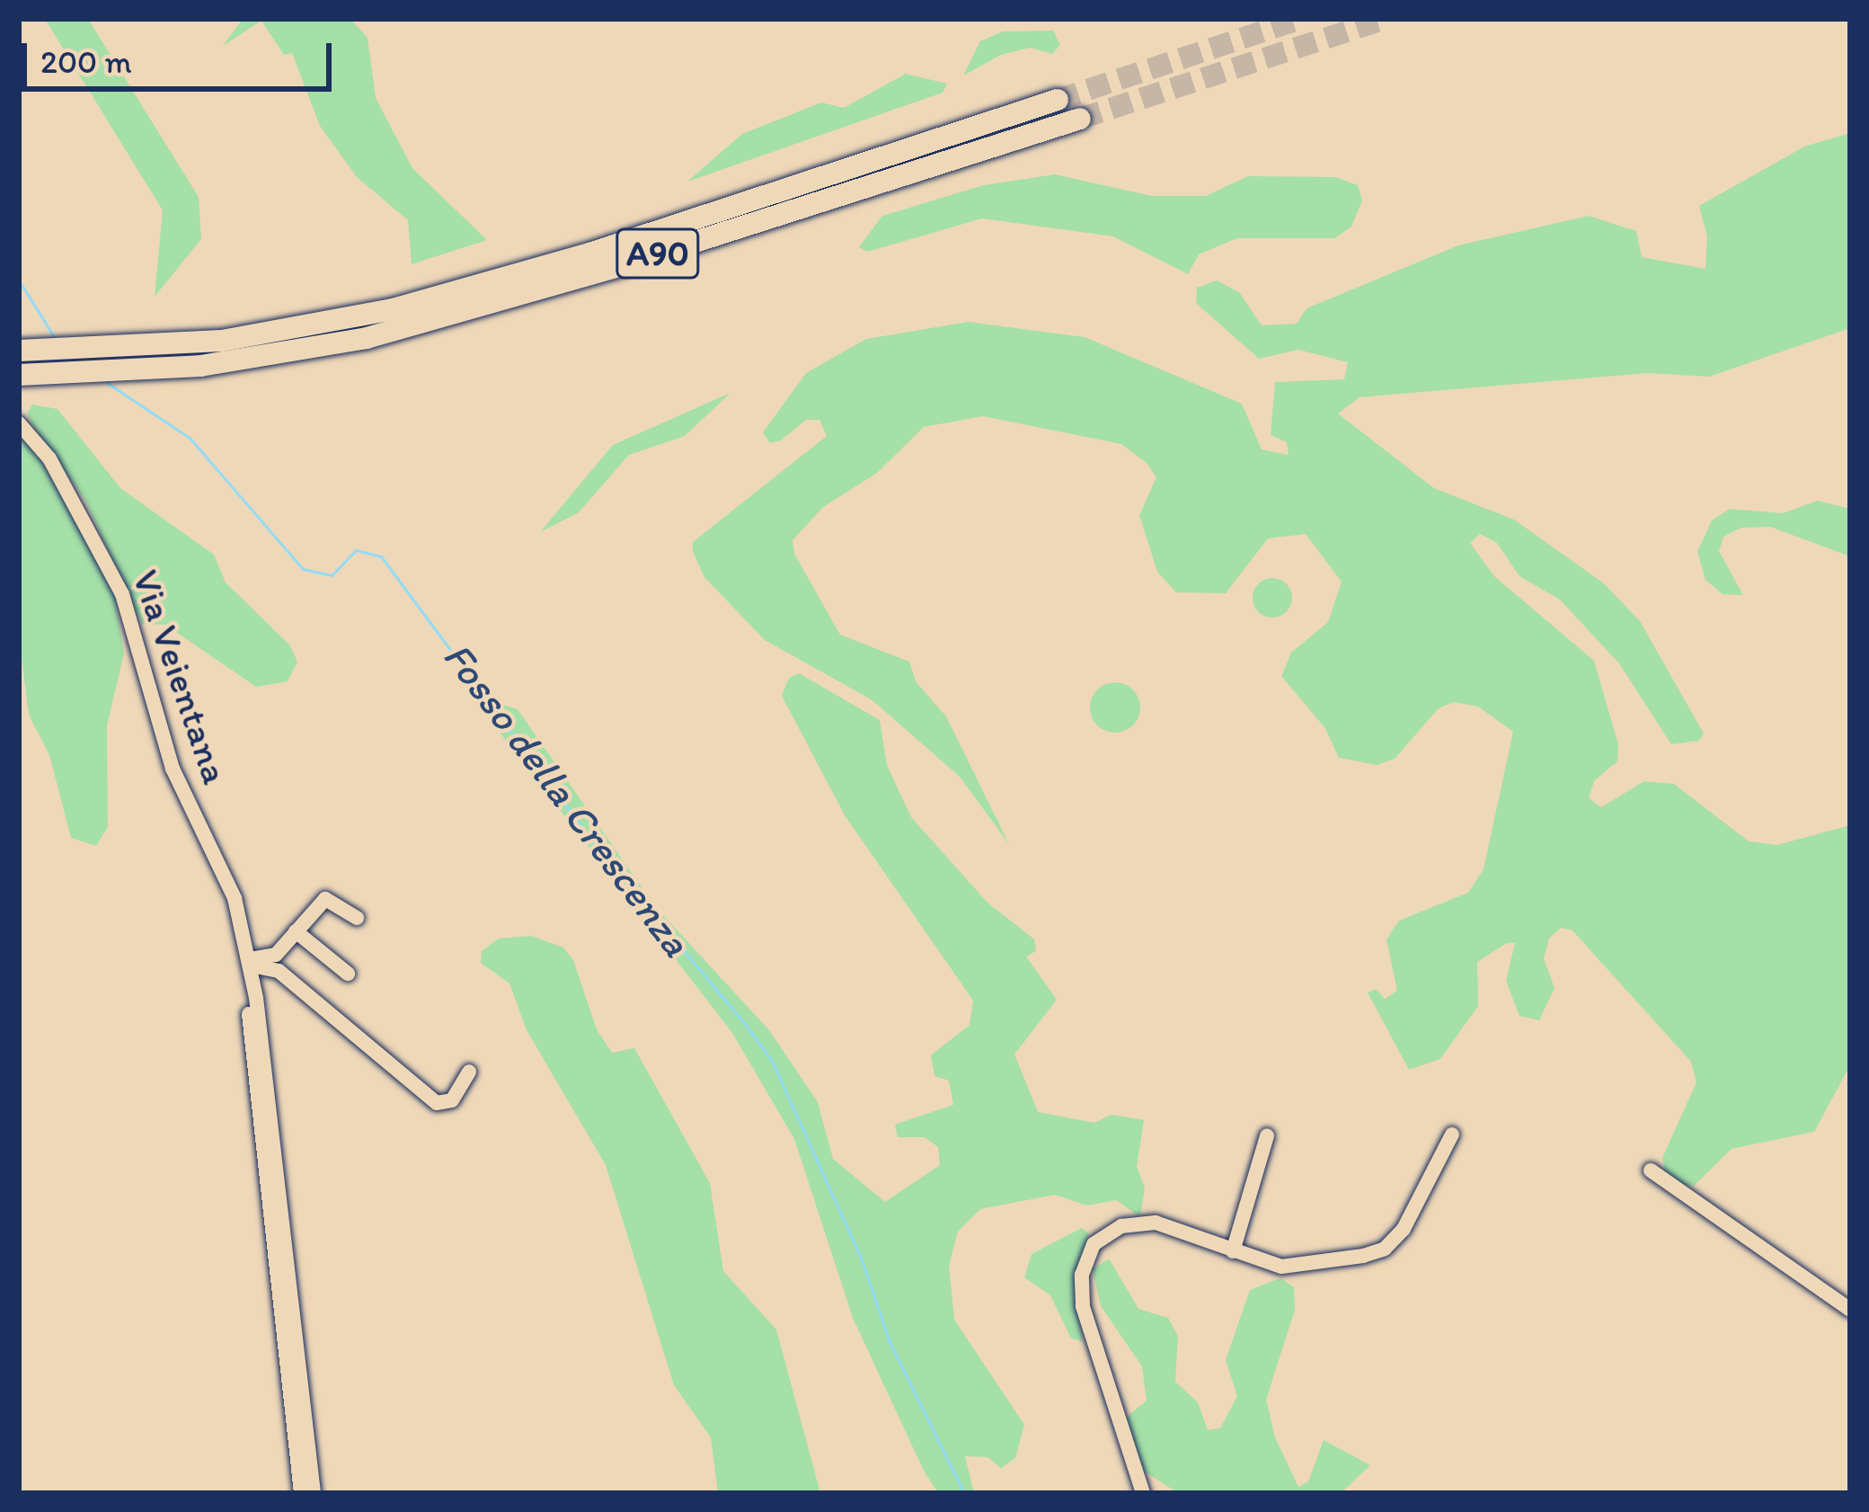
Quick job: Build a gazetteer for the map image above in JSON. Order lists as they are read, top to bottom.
{
  "streets": {
    "highway": ["A90"],
    "street": ["Via Veientana"]
  },
  "water": ["Fosso della Crescenza"],
  "scale_bar": "200 m"
}
